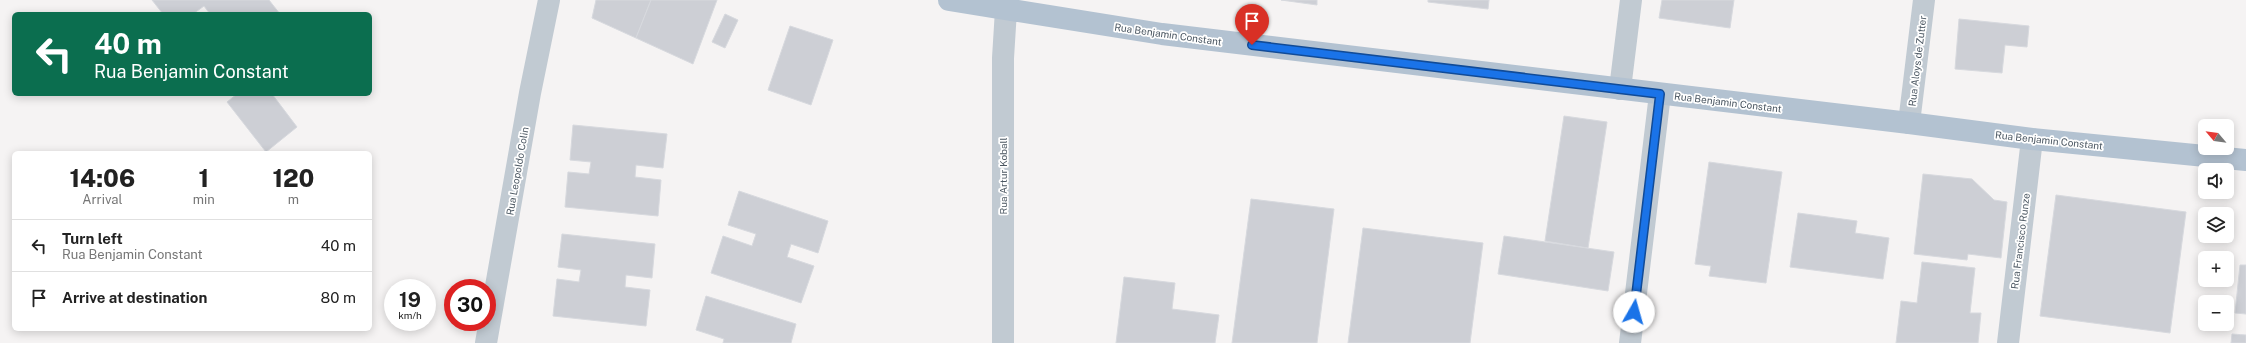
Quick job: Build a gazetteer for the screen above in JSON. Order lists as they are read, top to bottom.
{
  "streets": {
    "main road": ["Rua Benjamin Constant"],
    "street": [
      "Rua Aloys de Zutter",
      "Rua Leopoldo Colin",
      "Rua Artur Koball",
      "Rua Francisco Runze"
    ]
  },
  "crossings": [
    ["Rua Benjamin Constant", "Rua Aloys de Zutter"],
    ["Rua Benjamin Constant", "Rua Artur Koball"],
    ["Rua Benjamin Constant", "Rua Francisco Runze"]
  ],
  "north": "top left",
  "page": {
    "turn": ["40 m", "Rua Benjamin Constant"],
    "map_buttons": ["+", "−"],
    "eta": [
      "14:06",
      "Arrival",
      "1",
      "min",
      "120",
      "m"
    ],
    "list": [
      {
        "name": "Turn left",
        "note": "Rua Benjamin Constant",
        "value": "40 m"
      },
      {
        "name": "Arrive at destination",
        "value": "80 m"
      }
    ],
    "speed": "19 km/h",
    "limit": "30"
  }
}
